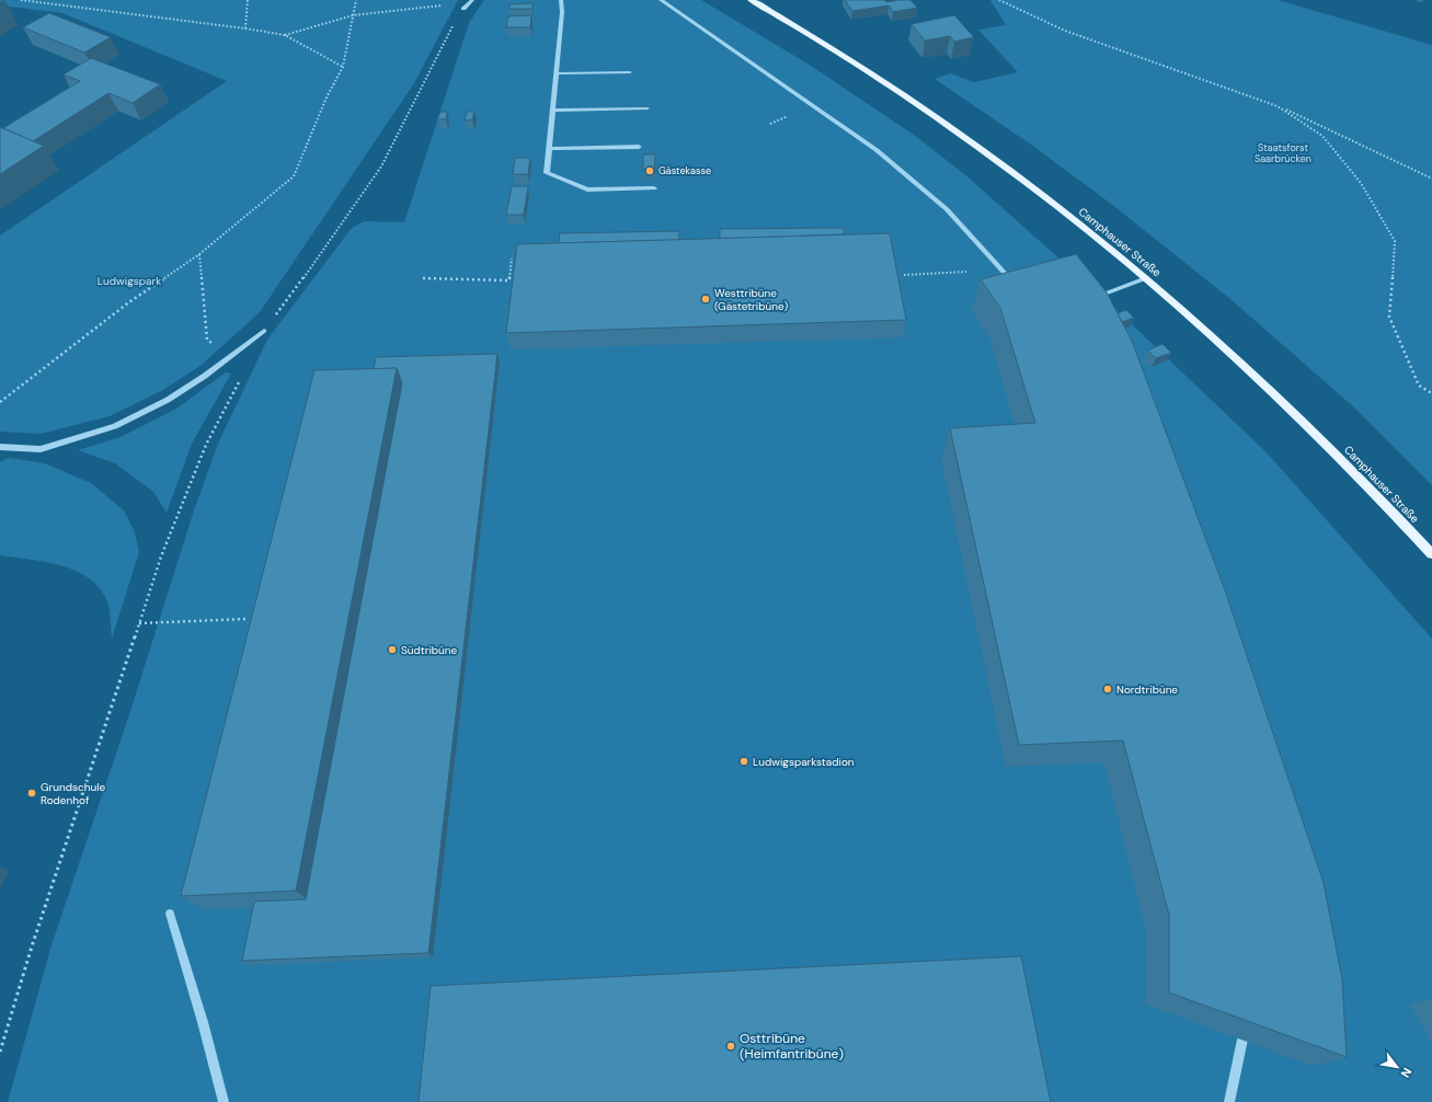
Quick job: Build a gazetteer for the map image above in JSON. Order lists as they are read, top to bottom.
{
  "streets": {
    "main road": ["Camphauser Straße"]
  },
  "parks": ["Staatsforst Saarbrücken", "Ludwigspark"],
  "places": [
    "Gästekasse",
    "Westtribüne (Gästetribüne)",
    "Südtribüne",
    "Nordtribüne",
    "Ludwigsparkstadion",
    "Grundschule Rodenhof",
    "Osttribüne (Heimfantribüne)"
  ],
  "north": "bottom right"
}
